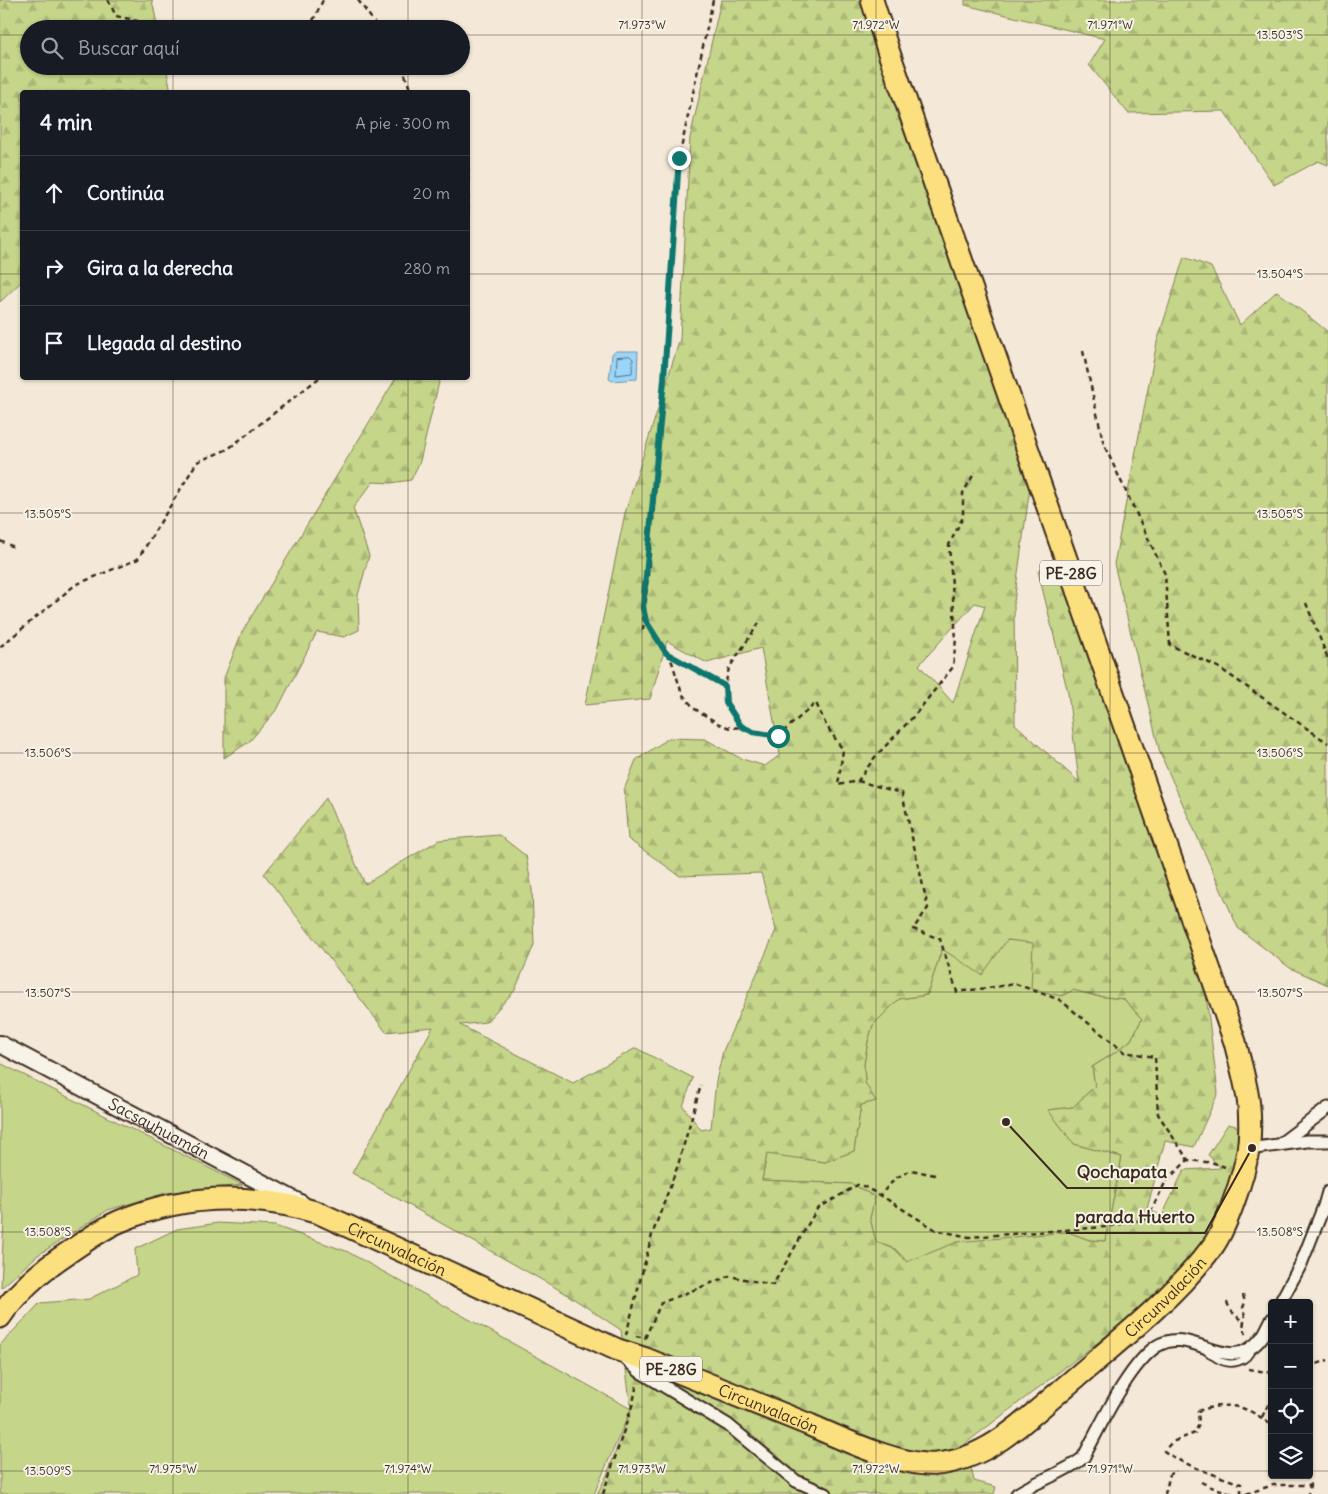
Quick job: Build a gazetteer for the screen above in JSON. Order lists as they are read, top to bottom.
{
  "streets": {
    "highway": ["PE-28G", "Circunvalación"],
    "street": ["Sacsayhuamán"]
  },
  "crossings": [
    ["PE-28G", "Circunvalación"],
    ["Sacsayhuamán", "Circunvalación"]
  ],
  "places": ["Qochapata", "parada Huerto"],
  "page": {
    "search": "Buscar aquí",
    "heading": ["4 min", "A pie · 300 m"],
    "list": [
      ["Continúa", "20 m"],
      ["Gira a la derecha", "280 m"],
      "Llegada al destino"
    ],
    "map_buttons": ["+", "−"]
  },
  "coordinates": [
    "71.973°W",
    "71.972°W",
    "71.971°W",
    "13.503°S",
    "13.504°S",
    "13.505°S",
    "13.506°S",
    "13.507°S",
    "13.508°S",
    "71.975°W",
    "71.974°W",
    "13.509°S"
  ]
}
